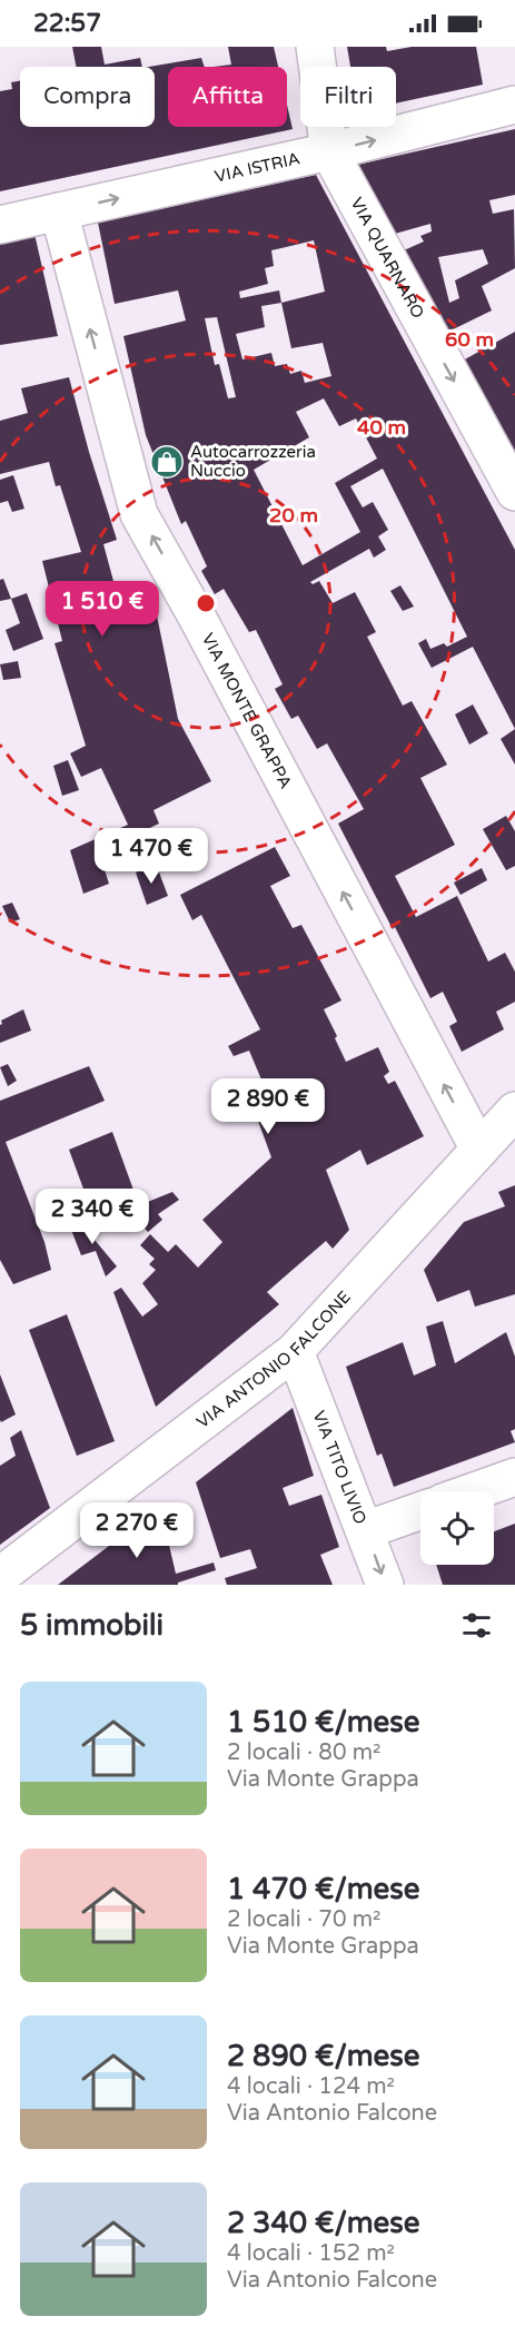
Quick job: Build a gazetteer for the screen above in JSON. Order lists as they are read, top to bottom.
{
  "streets": {
    "street": [
      "VIA ISTRIA",
      "VIA QUARNARO",
      "VIA MONTE GRAPPA",
      "VIA ANTONIO FALCONE",
      "VIA TITO LIVIO"
    ]
  },
  "crossings": [
    ["VIA ISTRIA", "VIA QUARNARO"],
    ["VIA ISTRIA", "VIA MONTE GRAPPA"],
    ["VIA MONTE GRAPPA", "VIA ANTONIO FALCONE"],
    ["VIA ANTONIO FALCONE", "VIA TITO LIVIO"]
  ],
  "one_way": ["VIA ISTRIA", "VIA QUARNARO", "VIA MONTE GRAPPA"],
  "places": {
    "shop": ["Autocarrozzeria Nuccio"]
  },
  "page": {
    "status": "22:57",
    "chip": ["Compra", "Affitta", "Filtri"],
    "price": [
      "1 510 €",
      "1 470 €",
      "2 890 €",
      "2 340 €",
      "2 270 €"
    ],
    "heading": "5 immobili",
    "list": [
      {
        "name": "1 510 €/mese",
        "note": "2 locali · 80 m² · Via Monte Grappa"
      },
      {
        "name": "1 470 €/mese",
        "note": "2 locali · 70 m² · Via Monte Grappa"
      },
      {
        "name": "2 890 €/mese",
        "note": "4 locali · 124 m² · Via Antonio Falcone"
      },
      {
        "name": "2 340 €/mese",
        "note": "4 locali · 152 m² · Via Antonio Falcone"
      }
    ]
  },
  "rings": ["60 m", "40 m", "20 m"]
}
